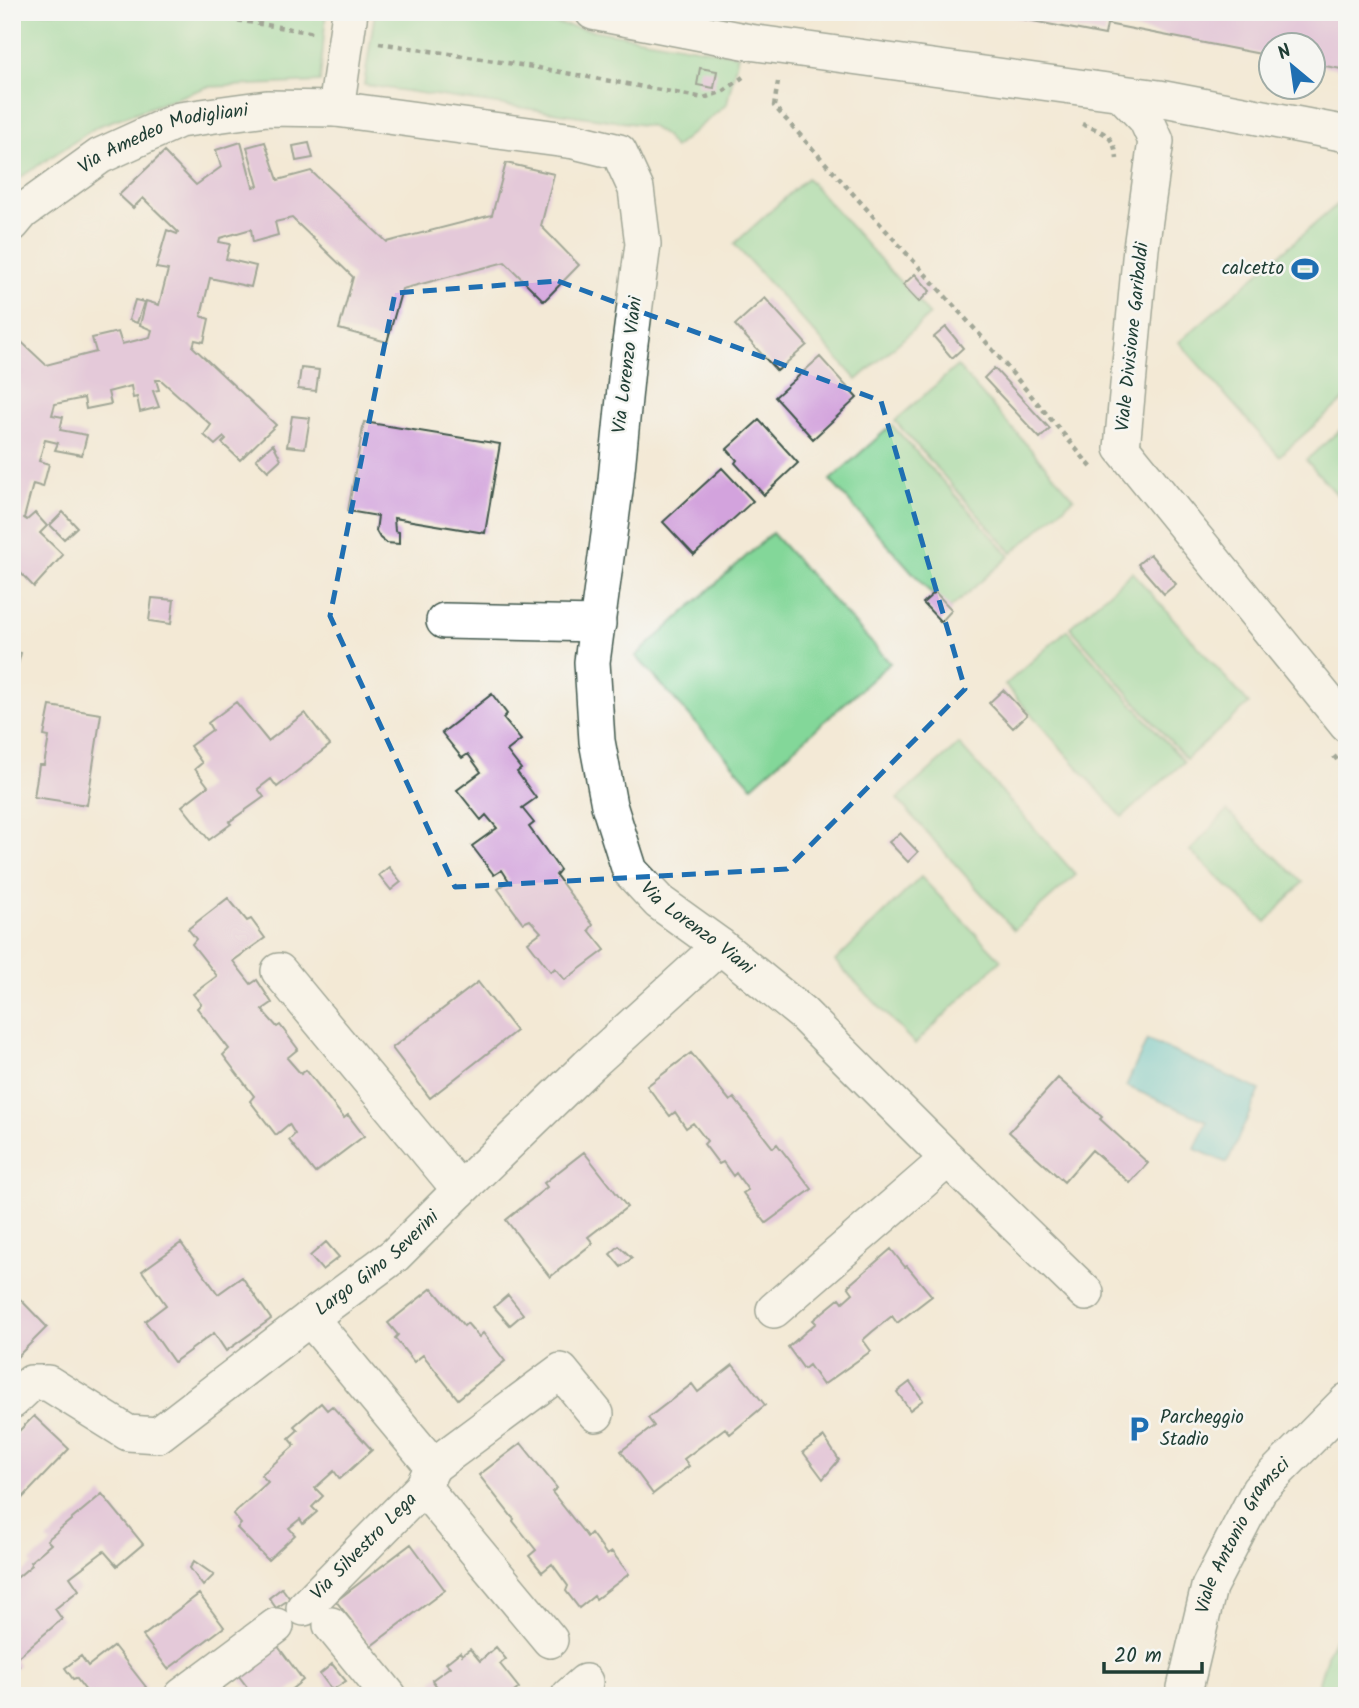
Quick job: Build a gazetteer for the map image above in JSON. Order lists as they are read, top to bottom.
{
  "streets": {
    "street": [
      "Via Amedeo Modigliani",
      "Viale Divisione Garibaldi",
      "Via Lorenzo Viani",
      "Largo Gino Severini",
      "Viale Antonio Gramsci",
      "Via Silvestro Lega"
    ]
  },
  "crossings": [
    ["Via Amedeo Modigliani", "Via Lorenzo Viani"],
    ["Via Lorenzo Viani", "Largo Gino Severini"],
    ["Largo Gino Severini", "Via Silvestro Lega"]
  ],
  "places": {
    "sports": ["calcetto"],
    "parking": ["Parcheggio Stadio"]
  },
  "scale_bar": "20 m",
  "north": "top left"
}
